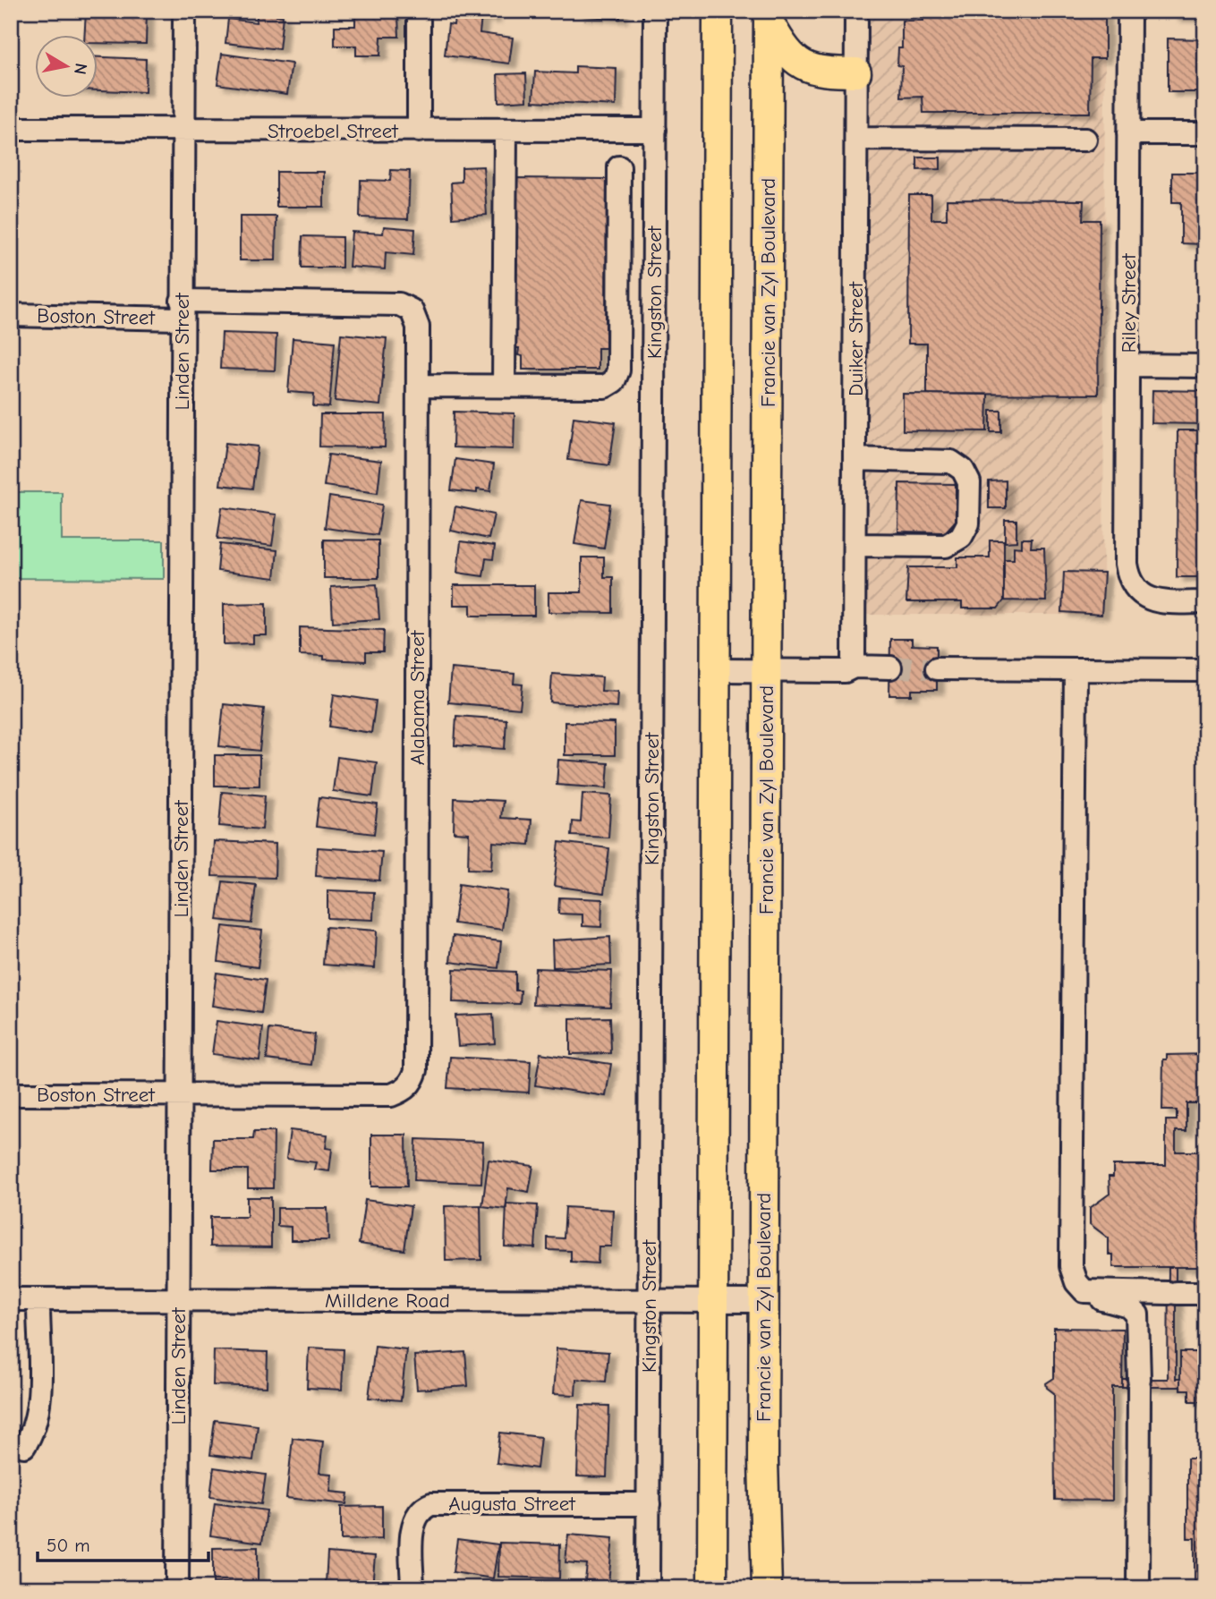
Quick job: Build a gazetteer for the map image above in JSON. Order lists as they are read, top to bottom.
{
  "streets": {
    "main road": ["Francie van Zyl Boulevard"],
    "street": [
      "Stroebel Street",
      "Kingston Street",
      "Riley Street",
      "Boston Street",
      "Duiker Street",
      "Linden Street",
      "Alabama Street",
      "Milldene Road",
      "Augusta Street"
    ]
  },
  "crossings": [
    ["Stroebel Street", "Kingston Street"],
    ["Stroebel Street", "Linden Street"],
    ["Kingston Street", "Milldene Road"],
    ["Kingston Street", "Augusta Street"],
    ["Francie van Zyl Boulevard", "Milldene Road"],
    ["Boston Street", "Linden Street"],
    ["Boston Street", "Alabama Street"],
    ["Linden Street", "Alabama Street"],
    ["Linden Street", "Milldene Road"]
  ],
  "scale_bar": "50 m",
  "north": "right"
}
